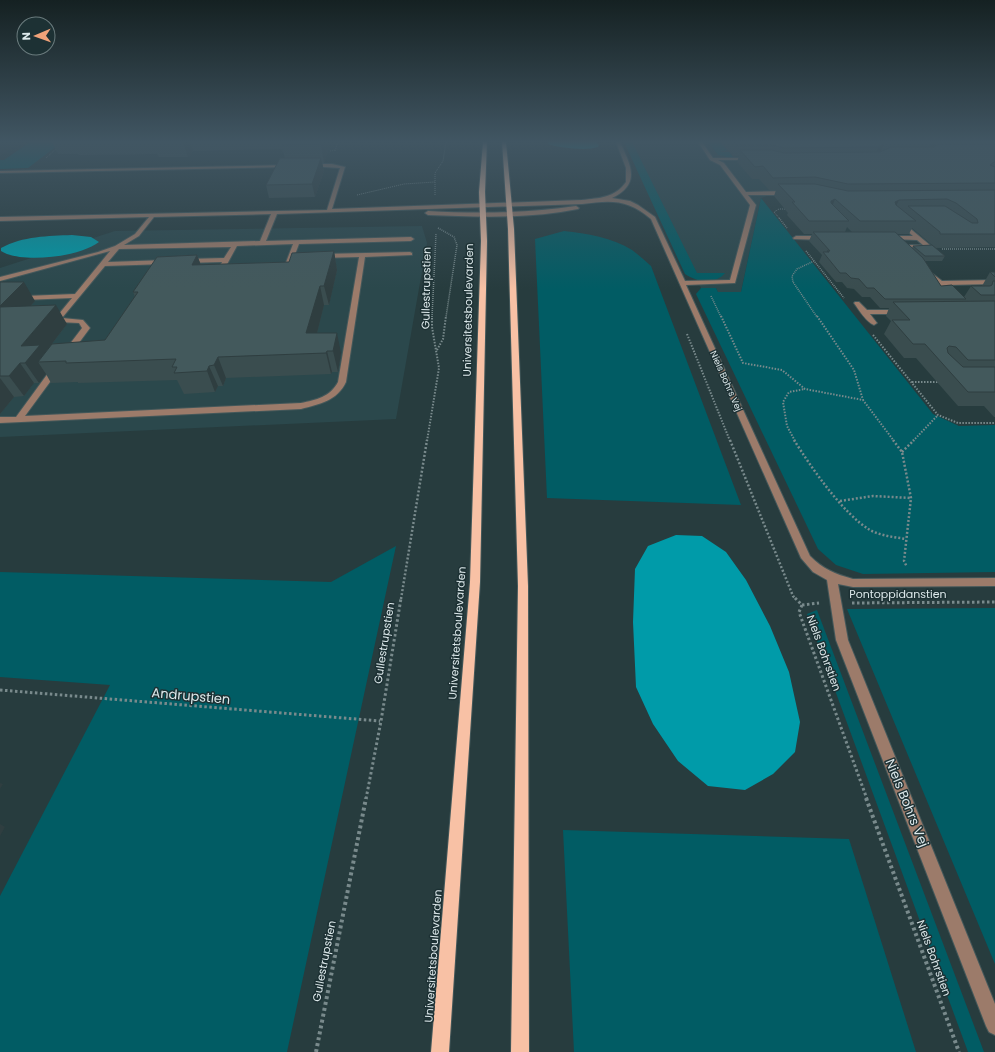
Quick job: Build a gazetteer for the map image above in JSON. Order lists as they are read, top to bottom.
{
  "streets": {
    "main road": ["Universitetsboulevarden"],
    "street": ["Niels Bohrs Vej"],
    "path": [
      "Gullestrupstien",
      "Pontoppidanstien",
      "Niels Bohrstien",
      "Andrupstien"
    ]
  },
  "crossings": [
    ["Gullestrupstien", "Andrupstien"],
    ["Universitetsboulevarden", "Niels Bohrs Vej"],
    ["Niels Bohrs Vej", "Pontoppidanstien"],
    ["Pontoppidanstien", "Niels Bohrstien"]
  ],
  "north": "left"
}
